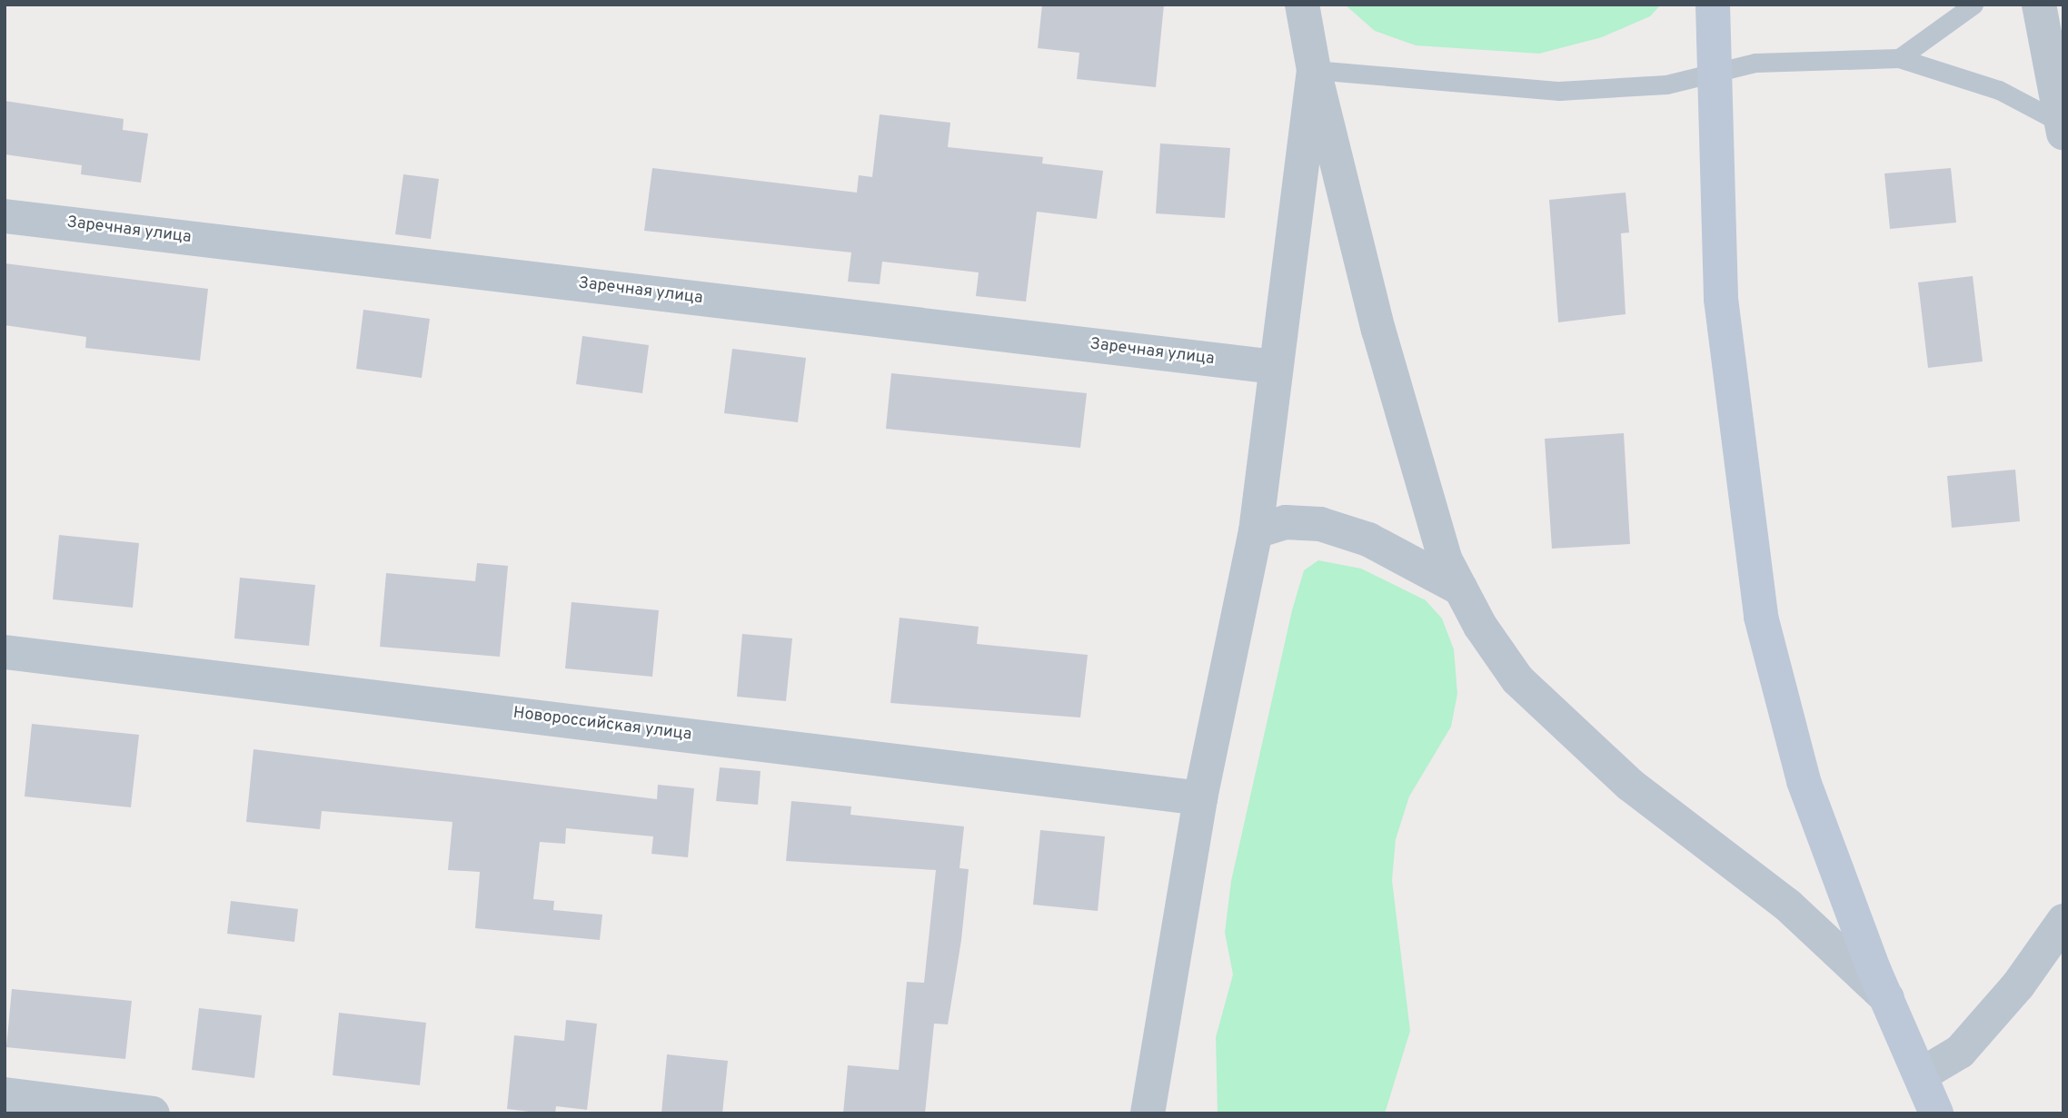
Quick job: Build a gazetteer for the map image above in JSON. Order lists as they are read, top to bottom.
{
  "streets": {
    "street": ["Заречная улица", "Новороссийская улица"]
  }
}
